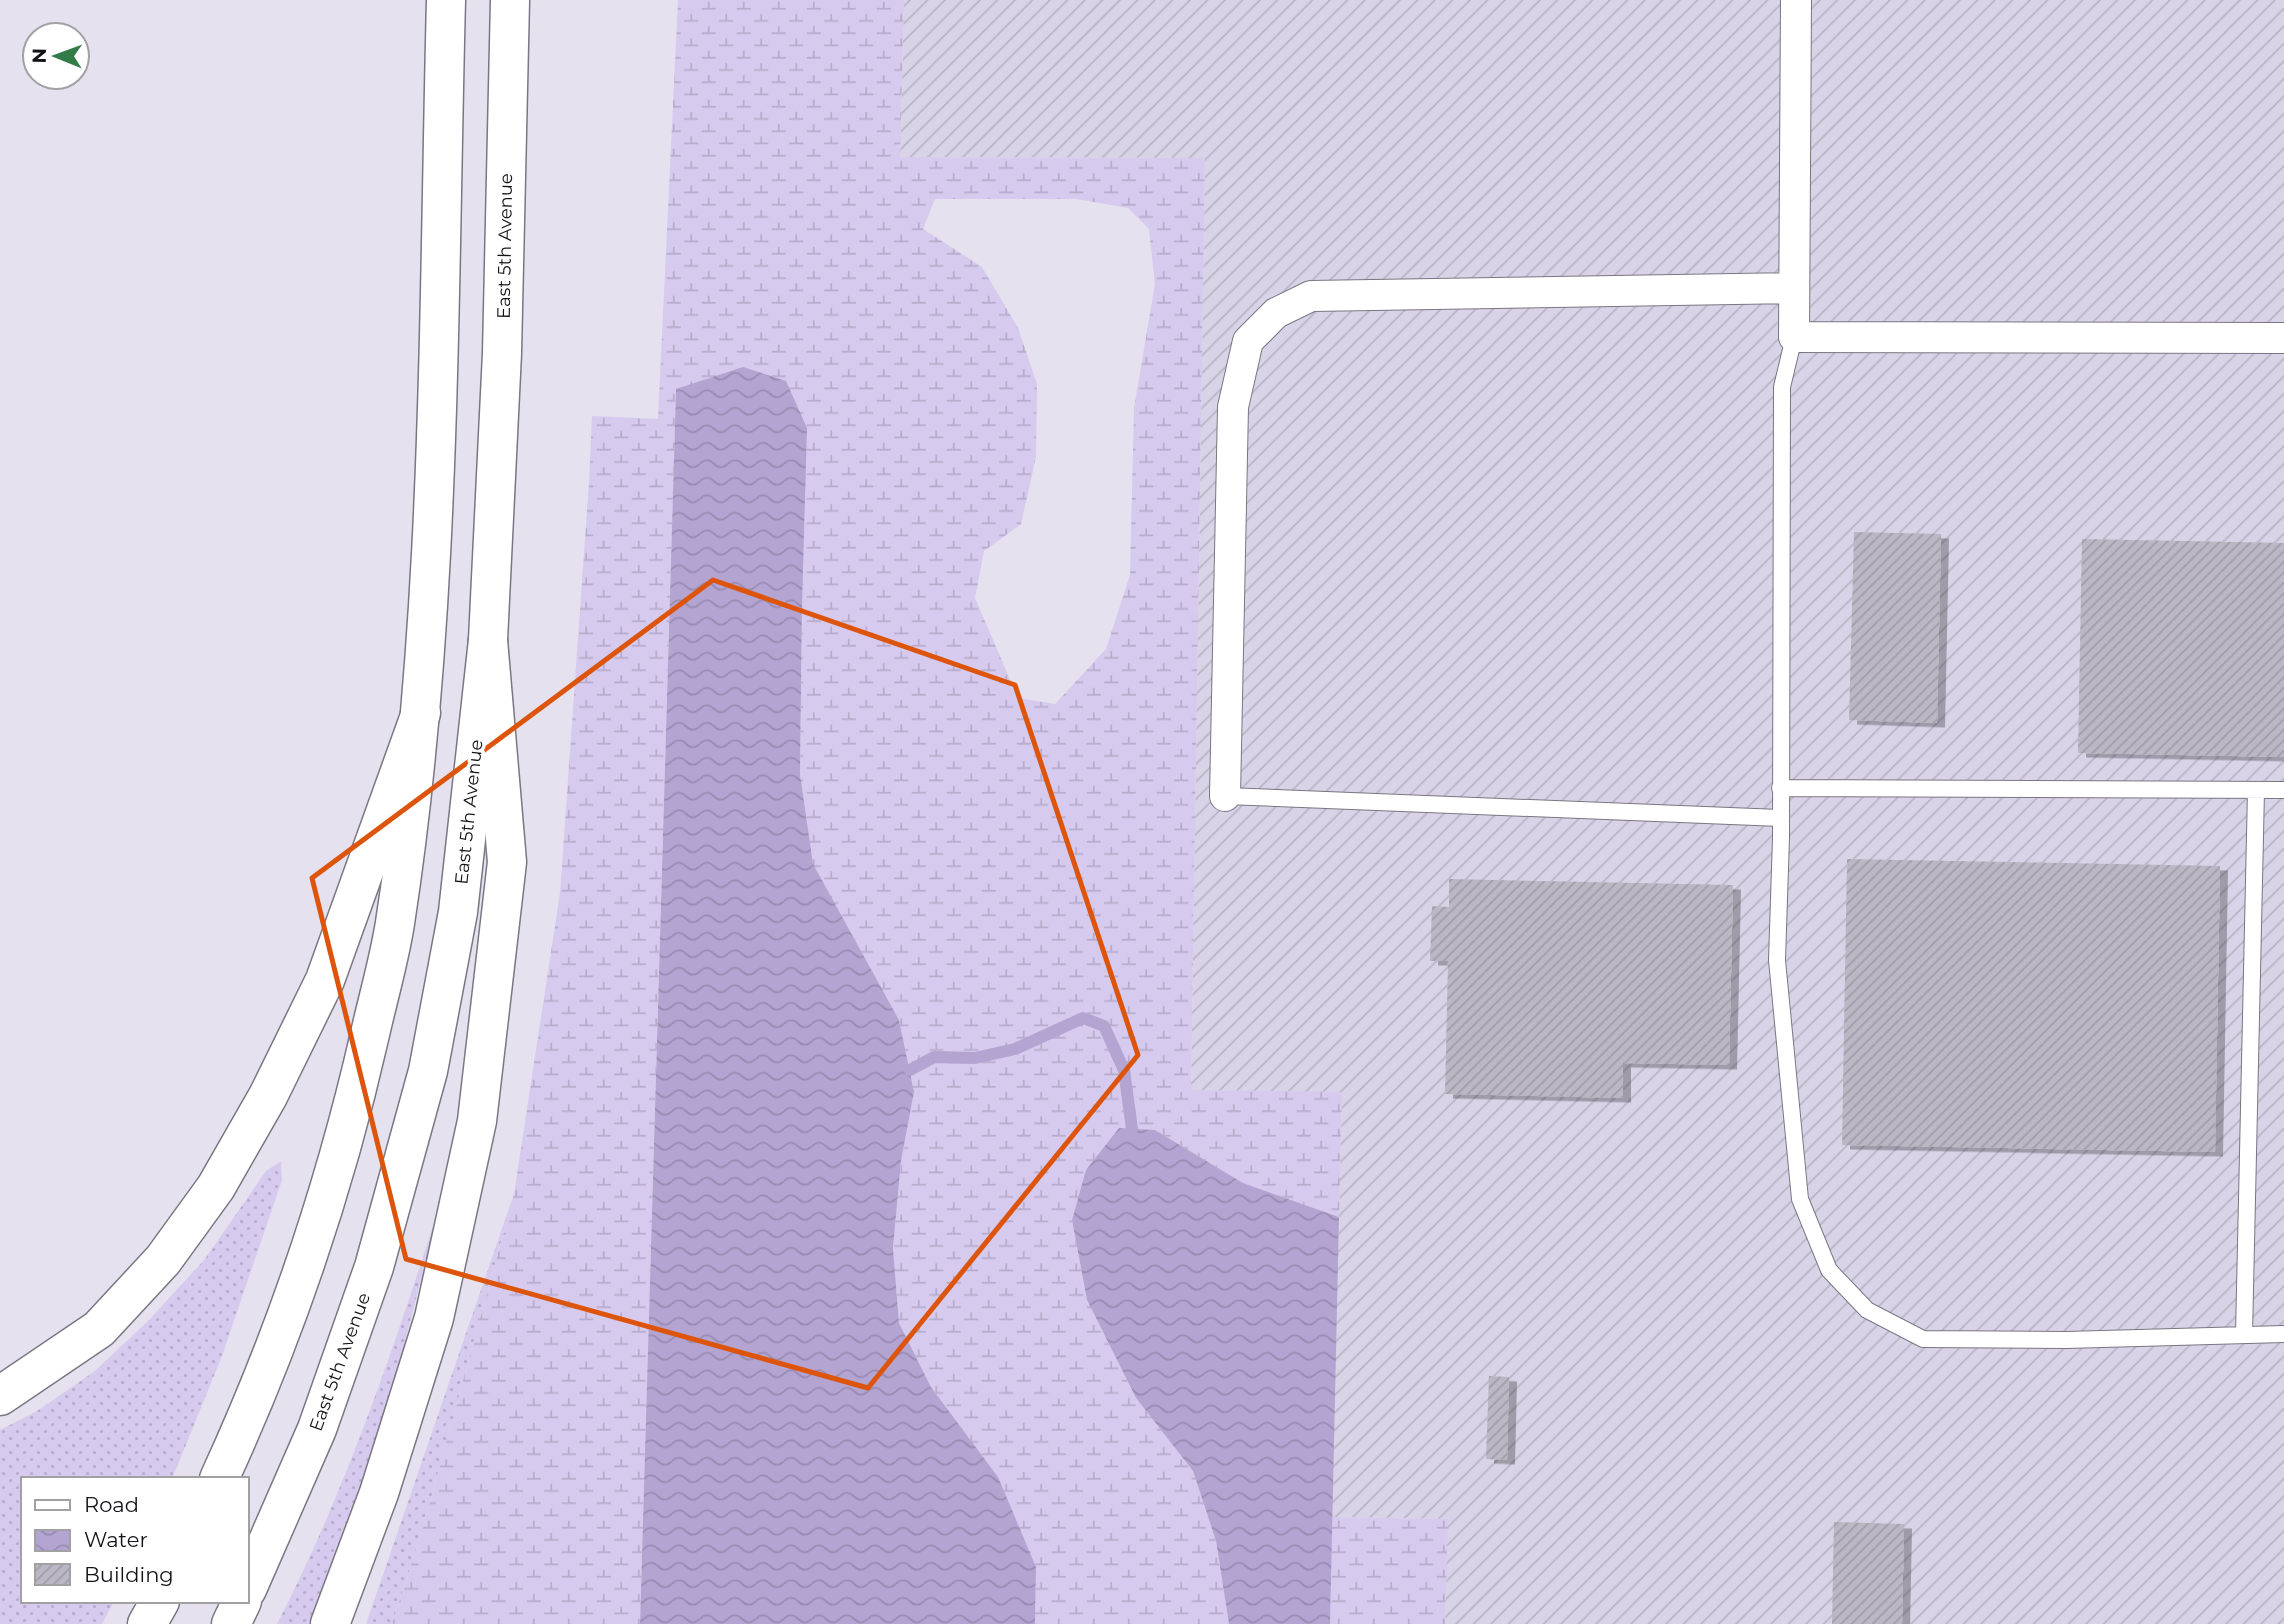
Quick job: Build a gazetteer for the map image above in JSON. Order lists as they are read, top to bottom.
{
  "streets": {
    "main road": ["East 5th Avenue"]
  },
  "legend": ["Road", "Water", "Building"],
  "north": "left"
}
